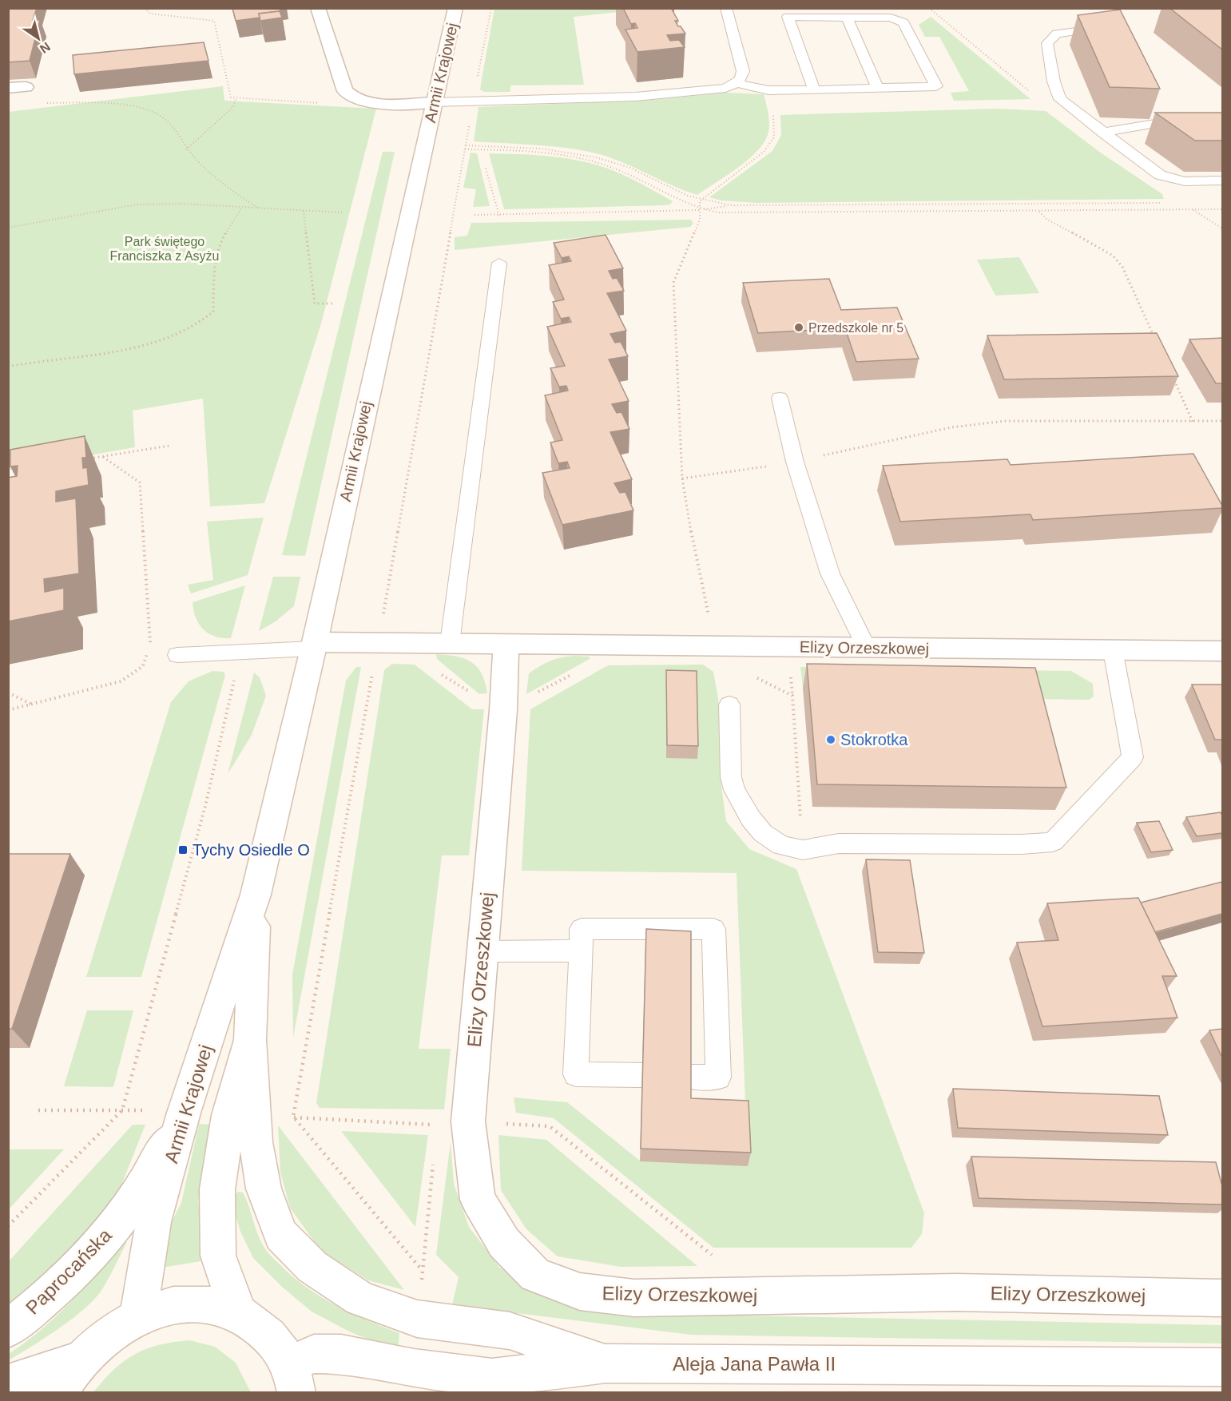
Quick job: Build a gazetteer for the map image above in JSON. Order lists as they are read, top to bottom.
{
  "streets": {
    "street": [
      "Armii Krajowej",
      "Elizy Orzeszkowej",
      "Paprocańska",
      "Aleja Jana Pawła II"
    ]
  },
  "crossings": [
    ["Armii Krajowej", "Elizy Orzeszkowej"],
    ["Armii Krajowej", "Paprocańska"]
  ],
  "parks": ["Park świętego Franciszka z Asyżu"],
  "places": {
    "other": ["Przedszkole nr 5", "Stokrotka"],
    "transit": ["Tychy Osiedle O"]
  },
  "north": "bottom right"
}
